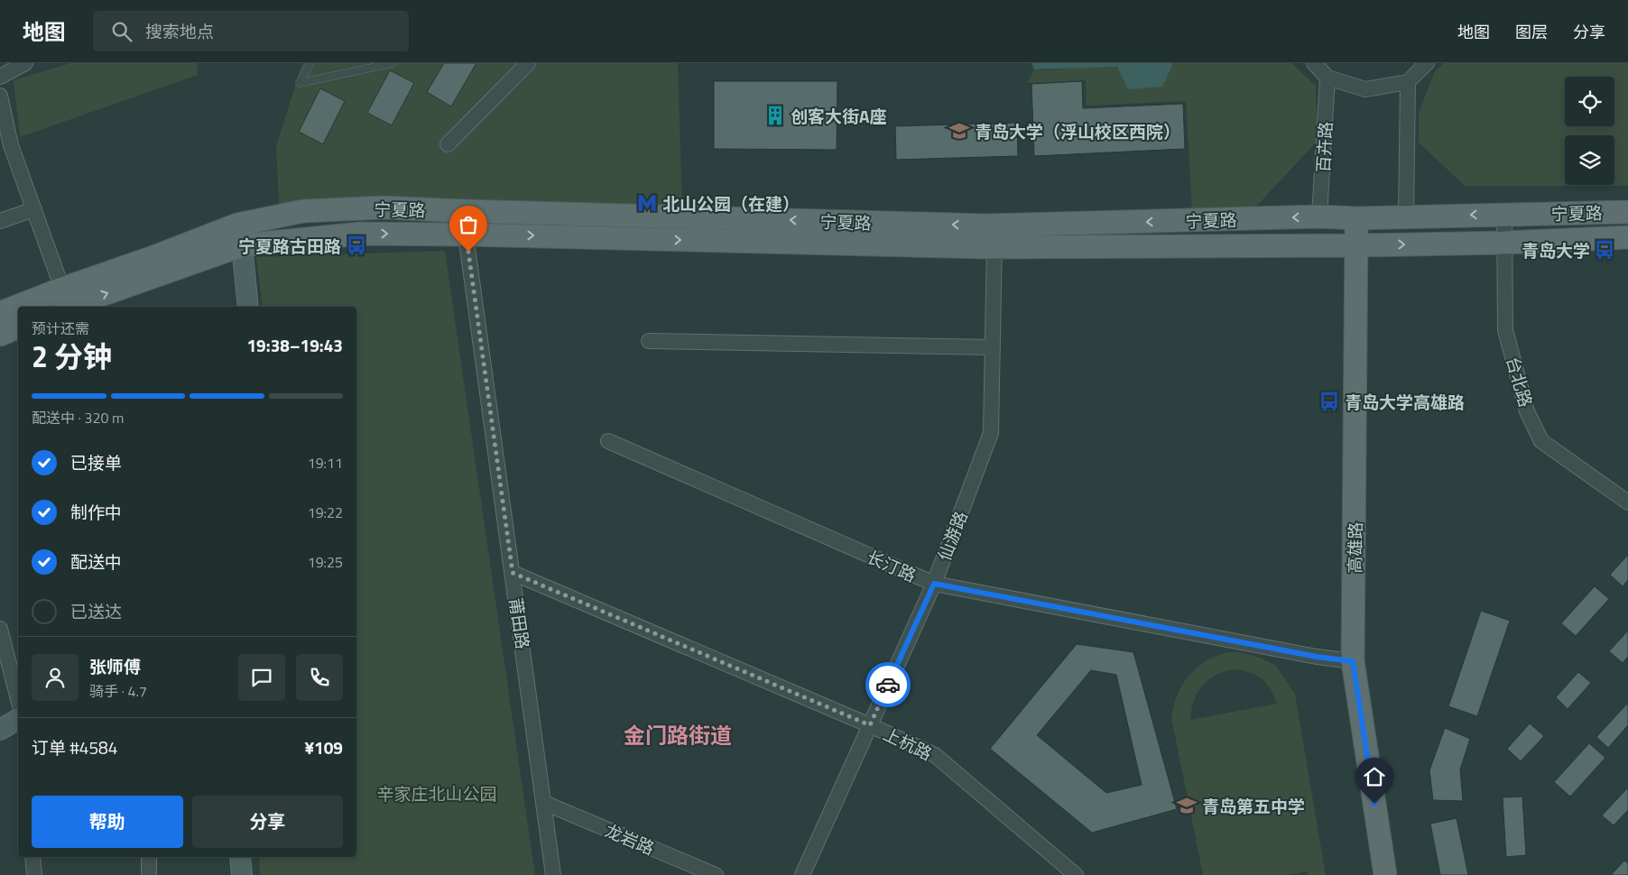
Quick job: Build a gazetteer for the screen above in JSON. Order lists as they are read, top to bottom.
{
  "streets": {
    "main road": ["宁夏路", "高雄路"],
    "street": [
      "百卉路",
      "台北路",
      "仙游路",
      "长汀路",
      "莆田路",
      "上杭路",
      "龙岩路"
    ]
  },
  "crossings": [
    ["百卉路", "宁夏路"],
    ["宁夏路", "台北路"],
    ["宁夏路", "仙游路"],
    ["宁夏路", "高雄路"],
    ["宁夏路", "莆田路"],
    ["仙游路", "长汀路"],
    ["仙游路", "上杭路"],
    ["高雄路", "长汀路"],
    ["莆田路", "上杭路"],
    ["莆田路", "龙岩路"]
  ],
  "districts": ["金门路街道"],
  "parks": ["辛家庄北山公园"],
  "places": {
    "building": ["创客大街A座"],
    "school or university": ["青岛大学（浮山校区西院）", "青岛第五中学"],
    "metro station": ["北山公园（在建）"],
    "bus stop": ["宁夏路古田路", "青岛大学", "青岛大学高雄路"]
  },
  "page": {
    "header": "地图",
    "search": "搜索地点",
    "nav": ["地图", "图层", "分享"],
    "heading": ["2 分钟", "预计还需", "19:38–19:43"],
    "panel": [
      "张师傅",
      "骑手 · 4.7",
      "订单 #4584",
      "¥109"
    ],
    "bar": "配送中 · 320 m",
    "list": [
      ["已接单", "19:11"],
      ["制作中", "19:22"],
      ["配送中", "19:25"],
      "已送达"
    ],
    "buttons": ["帮助", "分享"]
  }
}
